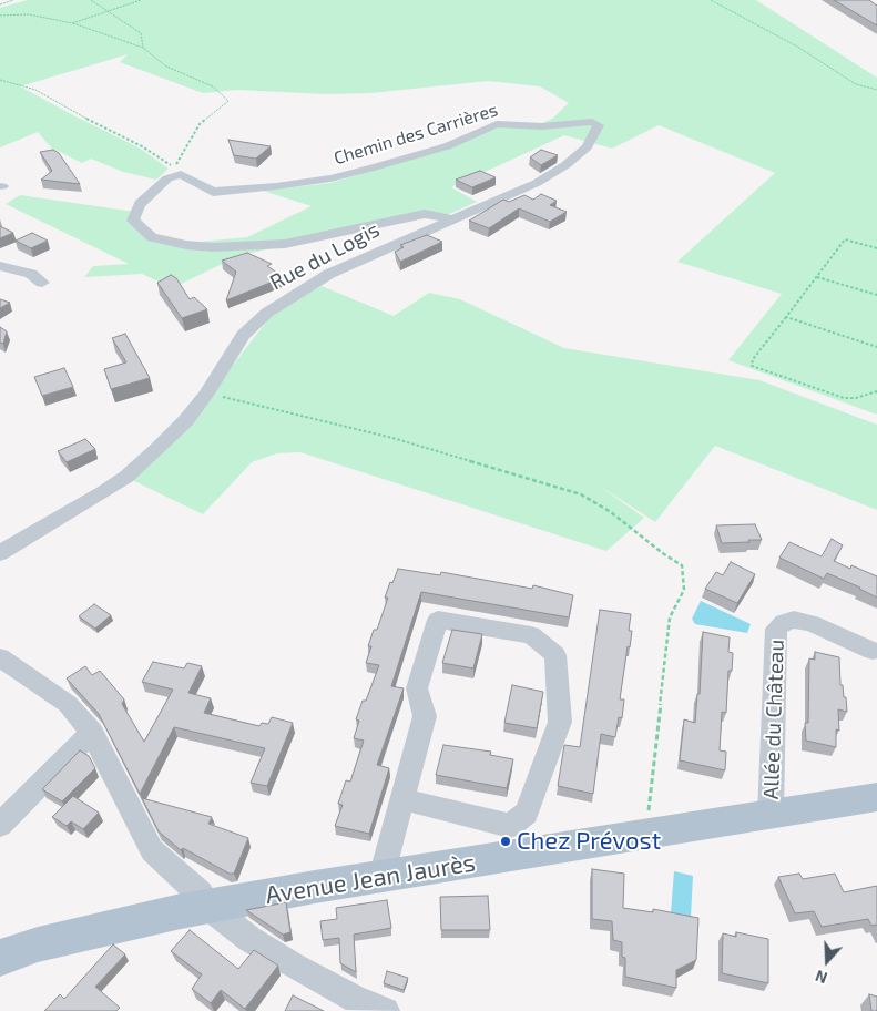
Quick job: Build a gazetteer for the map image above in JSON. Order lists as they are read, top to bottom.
{
  "streets": {
    "main road": ["Avenue Jean Jaurès"],
    "street": ["Chemin des Carrières", "Rue du Logis", "Allée du Château"]
  },
  "crossings": [
    ["Chemin des Carrières", "Rue du Logis"],
    ["Allée du Château", "Avenue Jean Jaurès"]
  ],
  "places": ["Chez Prévost"],
  "north": "bottom"
}
